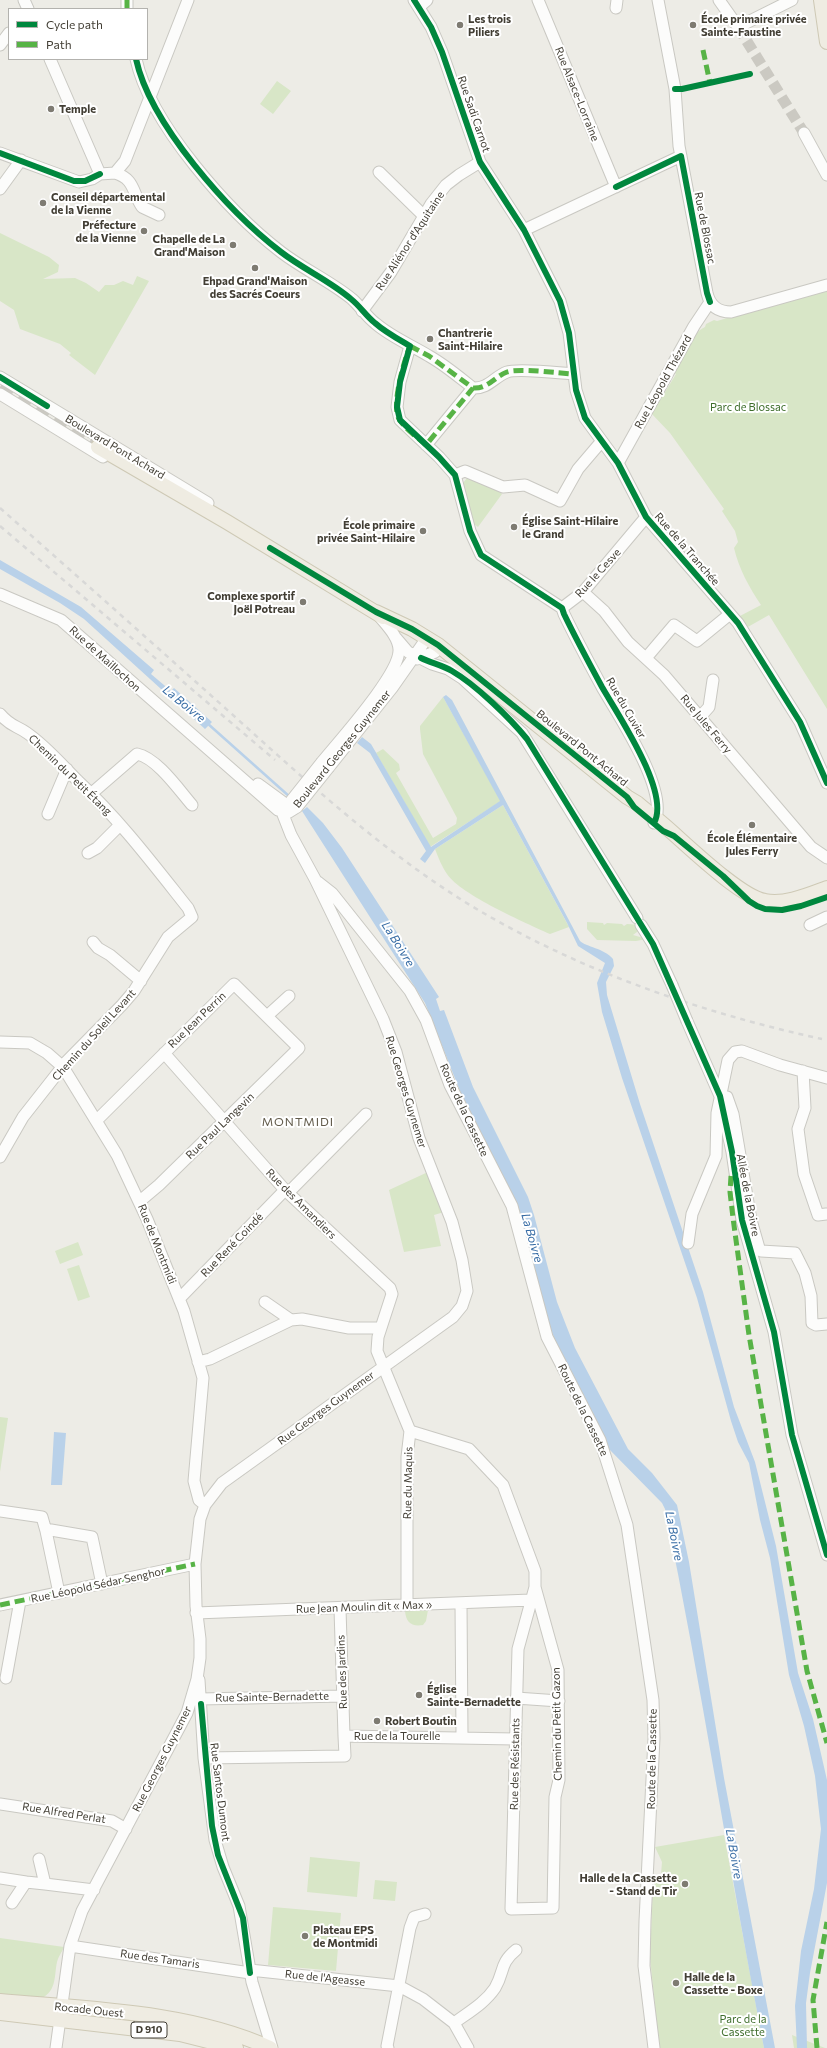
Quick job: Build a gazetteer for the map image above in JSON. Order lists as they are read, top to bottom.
{
  "streets": {
    "main road": ["Boulevard Pont Achard", "Rocade Ouest", "D 910"],
    "street": [
      "Rue Alsace-Lorraine",
      "Rue Sadi Carnot",
      "Rue de Blossac",
      "Rue Aliénor d'Aquitaine",
      "Rue Léopold Thézard",
      "Rue de la Tranchée",
      "Rue le Cesve",
      "Rue de Maillochon",
      "Rue du Cuvier",
      "Rue Jules Ferry",
      "Boulevard Georges Guynemer",
      "Chemin du Petit Étang",
      "Rue Jean Perrin",
      "Chemin du Soleil Levant",
      "Rue Georges Guynemer",
      "Route de la Cassette",
      "Rue Paul Langevin",
      "Allée de la Boivre",
      "Rue des Amandiers",
      "Rue de Montmidi",
      "Rue René Coindé",
      "Rue du Maquis",
      "Rue Léopold Sédar Senghor",
      "Rue Jean Moulin dit « Max »",
      "Rue des Jardins",
      "Rue Sainte-Bernadette",
      "Chemin du Petit Gazon",
      "Rue de la Tourelle",
      "Rue des Résistants",
      "Rue Santos Dumont",
      "Rue Alfred Perlat",
      "Rue des Tamaris",
      "Rue de l'Ageasse"
    ]
  },
  "crossings": [
    ["Rue Sadi Carnot", "Rue Aliénor d'Aquitaine"],
    ["Rue Sadi Carnot", "Rue de la Tranchée"],
    ["Rue de Blossac", "Rue Léopold Thézard"],
    ["Rue Léopold Thézard", "Rue de la Tranchée"],
    ["Boulevard Pont Achard", "Rue du Cuvier"],
    ["Boulevard Pont Achard", "Boulevard Georges Guynemer"],
    ["Rue de la Tranchée", "Rue le Cesve"],
    ["Rue le Cesve", "Rue du Cuvier"],
    ["Rue le Cesve", "Rue Jules Ferry"],
    ["Rue de Maillochon", "Boulevard Georges Guynemer"],
    ["Rue de Maillochon", "Rue Georges Guynemer"],
    ["Boulevard Georges Guynemer", "Rue Georges Guynemer"],
    ["Chemin du Petit Étang", "Chemin du Soleil Levant"],
    ["Rue Jean Perrin", "Rue Paul Langevin"],
    ["Rue Jean Perrin", "Rue des Amandiers"],
    ["Rue Jean Perrin", "Rue de Montmidi"],
    ["Chemin du Soleil Levant", "Rue de Montmidi"],
    ["Rue Georges Guynemer", "Route de la Cassette"],
    ["Rue Georges Guynemer", "Rue des Amandiers"],
    ["Rue Georges Guynemer", "Rue de Montmidi"],
    ["Rue Georges Guynemer", "Rue du Maquis"],
    ["Rue Georges Guynemer", "Rue Léopold Sédar Senghor"],
    ["Rue Georges Guynemer", "Rue Jean Moulin dit « Max »"],
    ["Rue Georges Guynemer", "Rue Alfred Perlat"],
    ["Rue Georges Guynemer", "Rue des Tamaris"],
    ["Rue Georges Guynemer", "Rocade Ouest"],
    ["Rue Paul Langevin", "Rue des Amandiers"],
    ["Rue Paul Langevin", "Rue de Montmidi"],
    ["Rue des Amandiers", "Rue René Coindé"],
    ["Rue des Amandiers", "Rue du Maquis"],
    ["Rue de Montmidi", "Rue René Coindé"],
    ["Rue du Maquis", "Rue Jean Moulin dit « Max »"],
    ["Rue du Maquis", "Rue des Résistants"],
    ["Rue Jean Moulin dit « Max »", "Rue des Jardins"],
    ["Rue Jean Moulin dit « Max »", "Rue des Résistants"],
    ["Rue des Jardins", "Rue Sainte-Bernadette"],
    ["Rue des Jardins", "Rue de la Tourelle"],
    ["Rue Sainte-Bernadette", "Rue Santos Dumont"],
    ["Chemin du Petit Gazon", "Rue des Résistants"],
    ["Rue de la Tourelle", "Rue des Résistants"],
    ["Rue de la Tourelle", "Rue Santos Dumont"],
    ["Rue Santos Dumont", "Rue des Tamaris"],
    ["Rue Santos Dumont", "Rue de l'Ageasse"],
    ["Rue Santos Dumont", "Rocade Ouest"],
    ["Rue des Tamaris", "Rue de l'Ageasse"]
  ],
  "districts": ["MONTMIDI"],
  "water": ["La Boivre"],
  "parks": ["Parc de Blossac", "Parc de la Cassette"],
  "places": [
    "Les trois Piliers",
    "École primaire privée Sainte-Faustine",
    "Temple",
    "Conseil départemental de la Vienne",
    "Préfecture de la Vienne",
    "Chapelle de La Grand'Maison",
    "Ehpad Grand'Maison des Sacrés Coeurs",
    "Chantrerie Saint-Hilaire",
    "Église Saint-Hilaire le Grand",
    "École primaire privée Saint-Hilaire",
    "Complexe sportif Joël Potreau",
    "École Élémentaire Jules Ferry",
    "Église Sainte-Bernadette",
    "Robert Boutin",
    "Halle de la Cassette - Stand de Tir",
    "Plateau EPS de Montmidi",
    "Halle de la Cassette - Boxe"
  ],
  "legend": ["Cycle path", "Path"]
}
